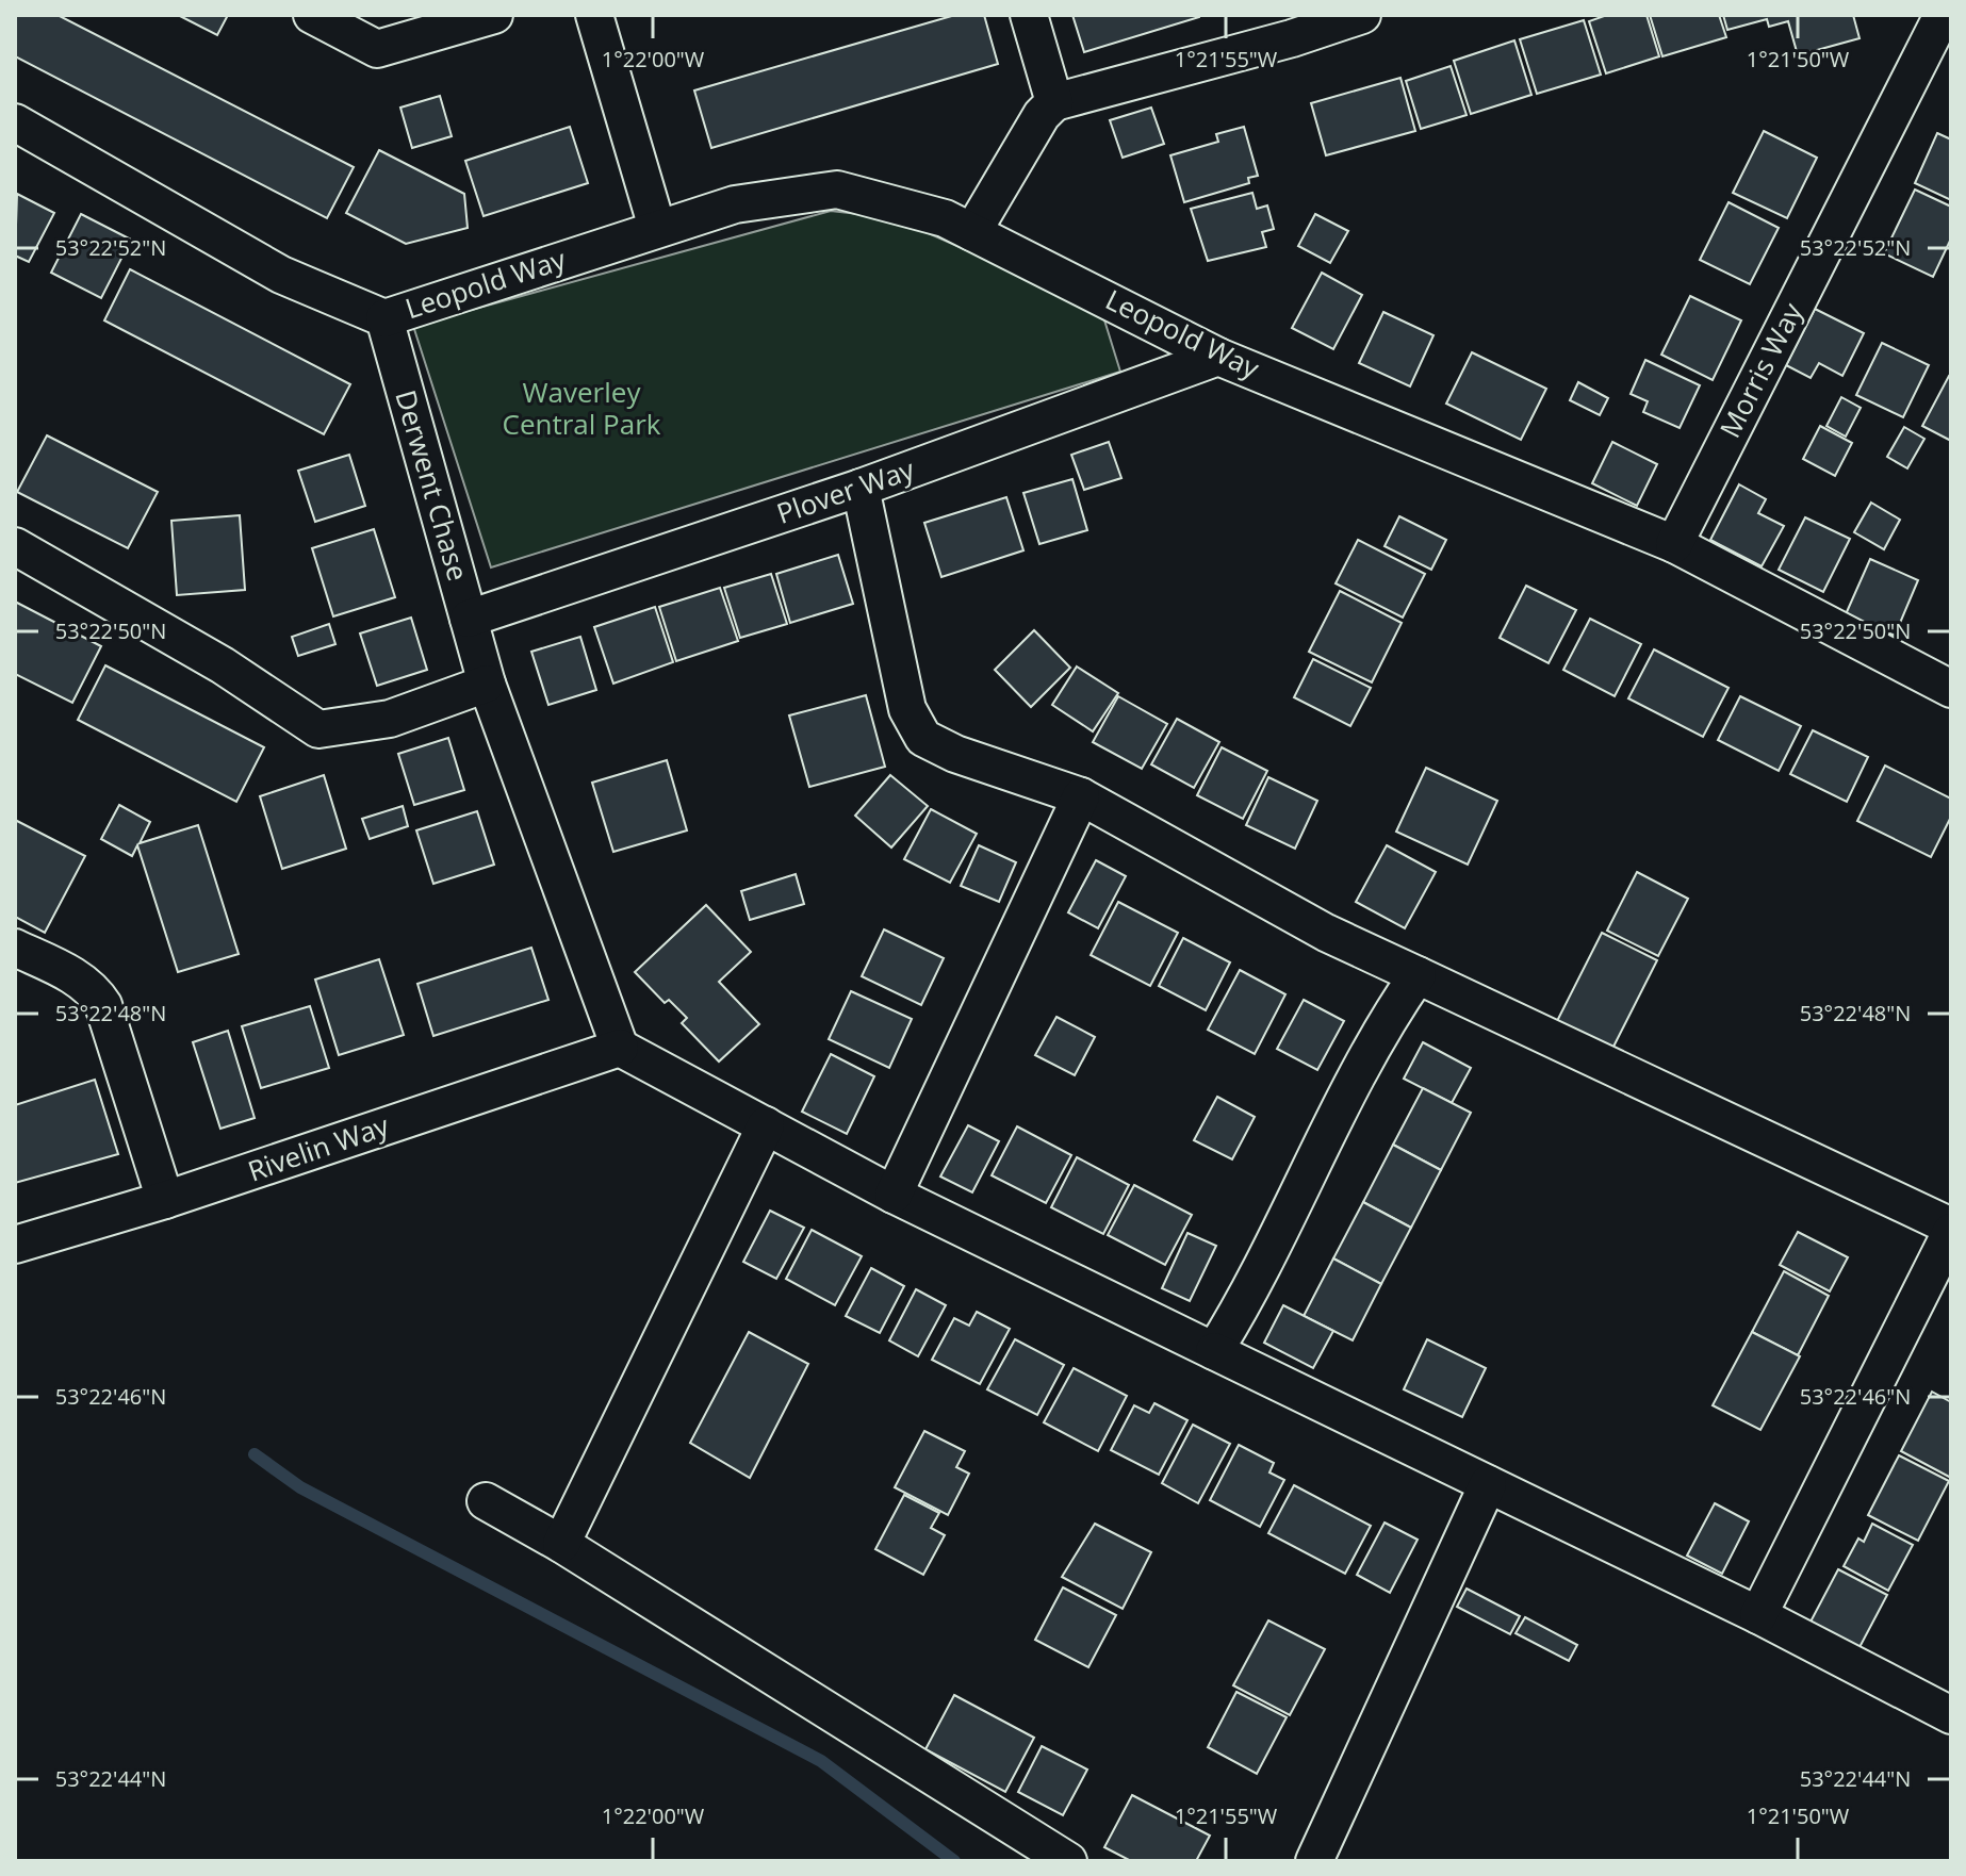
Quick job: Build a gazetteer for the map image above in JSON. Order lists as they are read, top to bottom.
{
  "streets": {
    "street": [
      "Leopold Way",
      "Morris Way",
      "Derwent Chase",
      "Plover Way",
      "Rivelin Way"
    ]
  },
  "crossings": [
    ["Leopold Way", "Morris Way"],
    ["Leopold Way", "Derwent Chase"],
    ["Leopold Way", "Plover Way"],
    ["Derwent Chase", "Plover Way"],
    ["Derwent Chase", "Rivelin Way"]
  ],
  "parks": ["Waverley Central Park"],
  "coordinates": [
    "1°22'00\"W",
    "1°21'55\"W",
    "1°21'50\"W",
    "53°22'52\"N",
    "53°22'50\"N",
    "53°22'48\"N",
    "53°22'46\"N",
    "53°22'44\"N"
  ]
}
